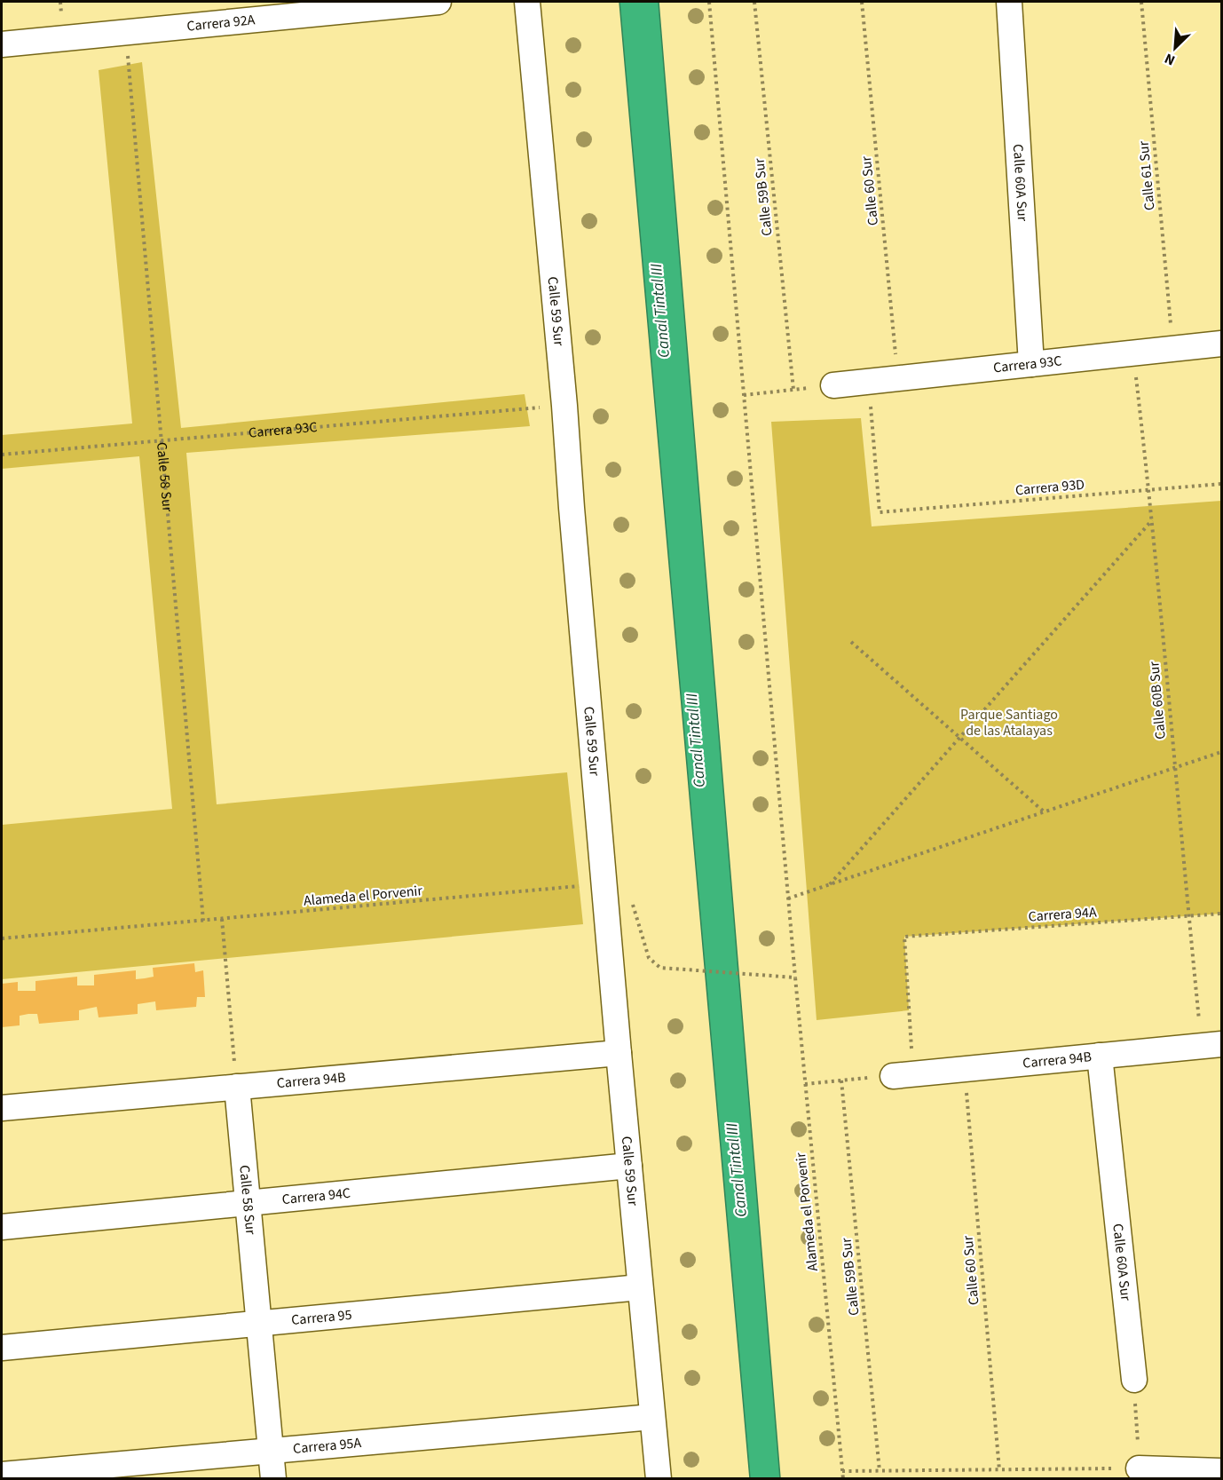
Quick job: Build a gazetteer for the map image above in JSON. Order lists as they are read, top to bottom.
{
  "streets": {
    "street": [
      "Carrera 92A",
      "Calle 60A Sur",
      "Calle 59 Sur",
      "Carrera 93C",
      "Calle 58 Sur",
      "Carrera 94B",
      "Carrera 94C",
      "Carrera 95",
      "Carrera 95A"
    ],
    "path": [
      "Calle 61 Sur",
      "Calle 60 Sur",
      "Calle 59B Sur",
      "Carrera 93D",
      "Calle 60B Sur",
      "Alameda el Porvenir",
      "Carrera 94A"
    ]
  },
  "crossings": [
    ["Carrera 92A", "Calle 58 Sur"],
    ["Calle 61 Sur", "Carrera 93C"],
    ["Calle 60A Sur", "Carrera 93C"],
    ["Calle 60A Sur", "Carrera 94B"],
    ["Calle 60 Sur", "Carrera 93C"],
    ["Calle 60 Sur", "Carrera 94B"],
    ["Calle 59 Sur", "Carrera 93C"],
    ["Calle 59 Sur", "Alameda el Porvenir"],
    ["Calle 59 Sur", "Carrera 94B"],
    ["Calle 59 Sur", "Carrera 94C"],
    ["Calle 59 Sur", "Carrera 95"],
    ["Calle 59 Sur", "Carrera 95A"],
    ["Carrera 93C", "Calle 58 Sur"],
    ["Carrera 93C", "Carrera 93D"],
    ["Carrera 93C", "Calle 60B Sur"],
    ["Calle 58 Sur", "Alameda el Porvenir"],
    ["Calle 58 Sur", "Carrera 94B"],
    ["Calle 58 Sur", "Carrera 94C"],
    ["Calle 58 Sur", "Carrera 95"],
    ["Calle 58 Sur", "Carrera 95A"],
    ["Carrera 93D", "Calle 60B Sur"],
    ["Calle 60B Sur", "Carrera 94A"],
    ["Calle 60B Sur", "Carrera 94B"],
    ["Carrera 94A", "Carrera 94B"]
  ],
  "water": ["Canal Tintal III"],
  "parks": ["Parque Santiago de las Atalayas"],
  "north": "bottom left"
}
